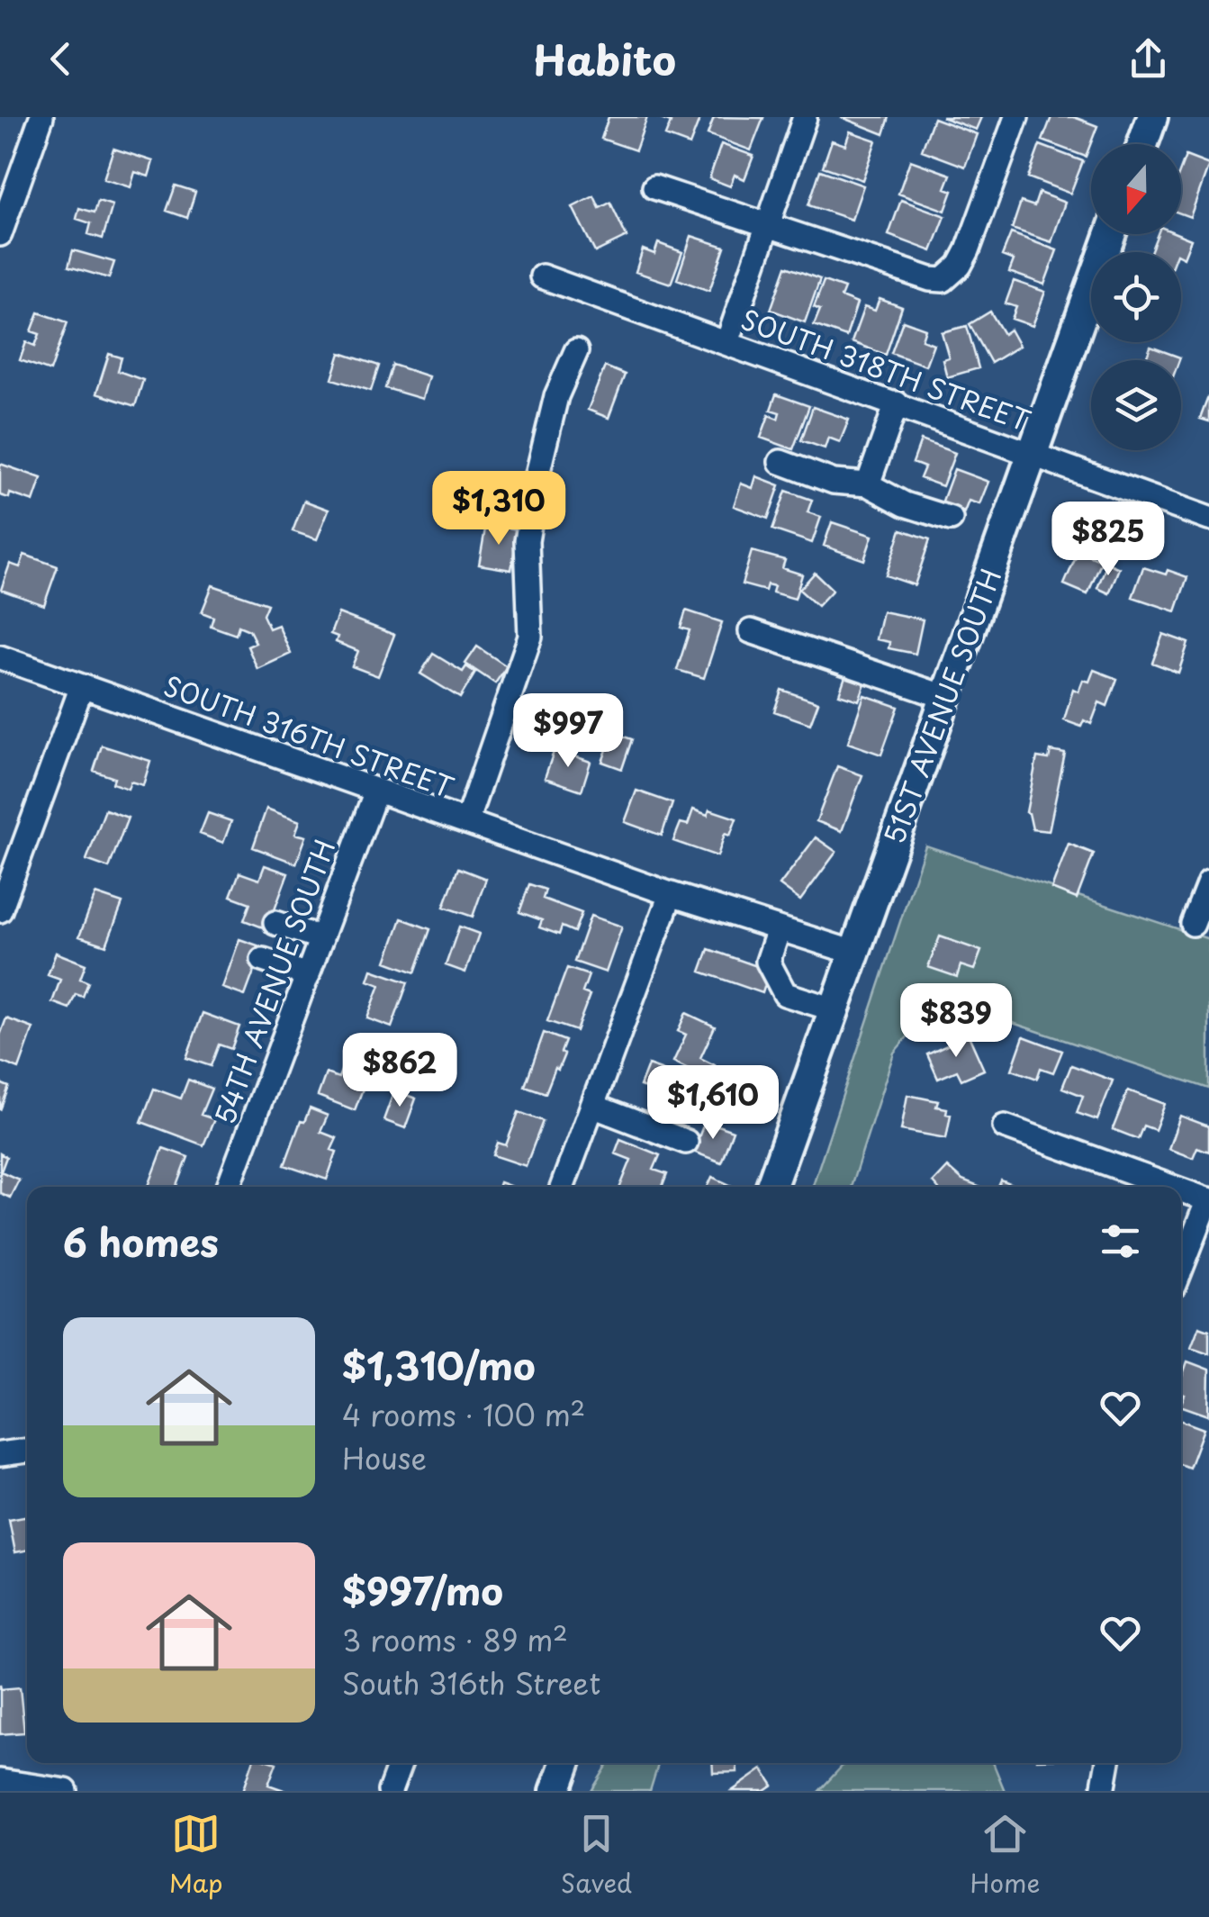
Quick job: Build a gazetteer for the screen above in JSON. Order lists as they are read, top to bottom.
{
  "streets": {
    "main road": ["51ST AVENUE SOUTH"],
    "street": ["SOUTH 318TH STREET", "SOUTH 316TH STREET", "54TH AVENUE SOUTH"]
  },
  "crossings": [
    ["SOUTH 318TH STREET", "51ST AVENUE SOUTH"],
    ["51ST AVENUE SOUTH", "SOUTH 316TH STREET"],
    ["SOUTH 316TH STREET", "54TH AVENUE SOUTH"]
  ],
  "north": "bottom",
  "page": {
    "header": "Habito",
    "price": [
      "$1,310",
      "$825",
      "$997",
      "$839",
      "$862",
      "$1,610"
    ],
    "heading": "6 homes",
    "list": [
      {
        "name": "$1,310/mo",
        "note": "4 rooms · 100 m² · House"
      },
      {
        "name": "$997/mo",
        "note": "3 rooms · 89 m² · South 316th Street"
      }
    ],
    "tabs": ["Map", "Saved", "Home"]
  }
}
